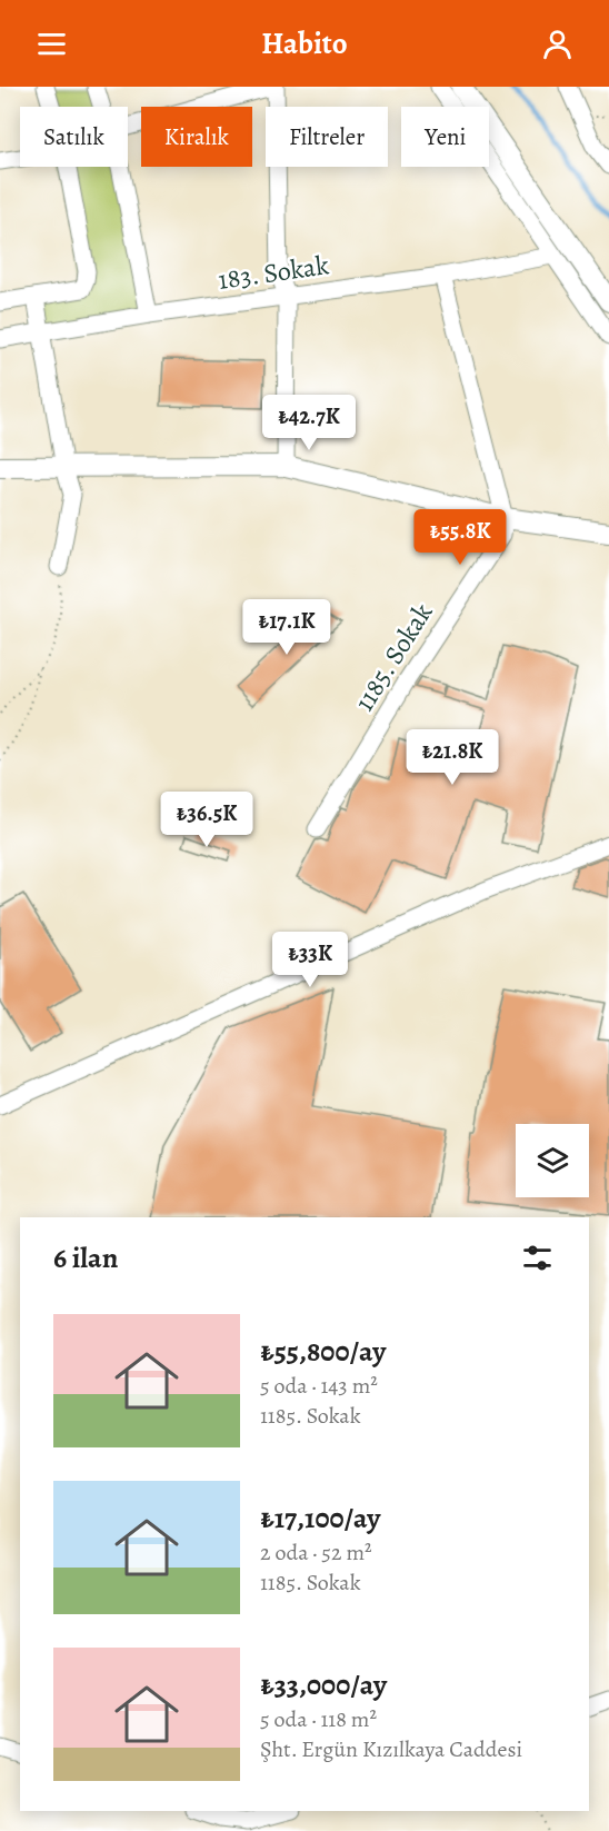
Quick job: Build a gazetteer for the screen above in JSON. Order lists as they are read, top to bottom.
{
  "streets": {
    "street": ["183. Sokak", "1185. Sokak"]
  },
  "page": {
    "header": "Habito",
    "chip": [
      "Satılık",
      "Kiralık",
      "Filtreler",
      "Yeni"
    ],
    "price": [
      "₺42.7K",
      "₺55.8K",
      "₺17.1K",
      "₺21.8K",
      "₺36.5K",
      "₺33K"
    ],
    "heading": "6 ilan",
    "list": [
      {
        "name": "₺55,800/ay",
        "note": "5 oda · 143 m² · 1185. Sokak"
      },
      {
        "name": "₺17,100/ay",
        "note": "2 oda · 52 m² · 1185. Sokak"
      },
      {
        "name": "₺33,000/ay",
        "note": "5 oda · 118 m² · Şht. Ergün Kızılkaya Caddesi"
      }
    ]
  }
}
